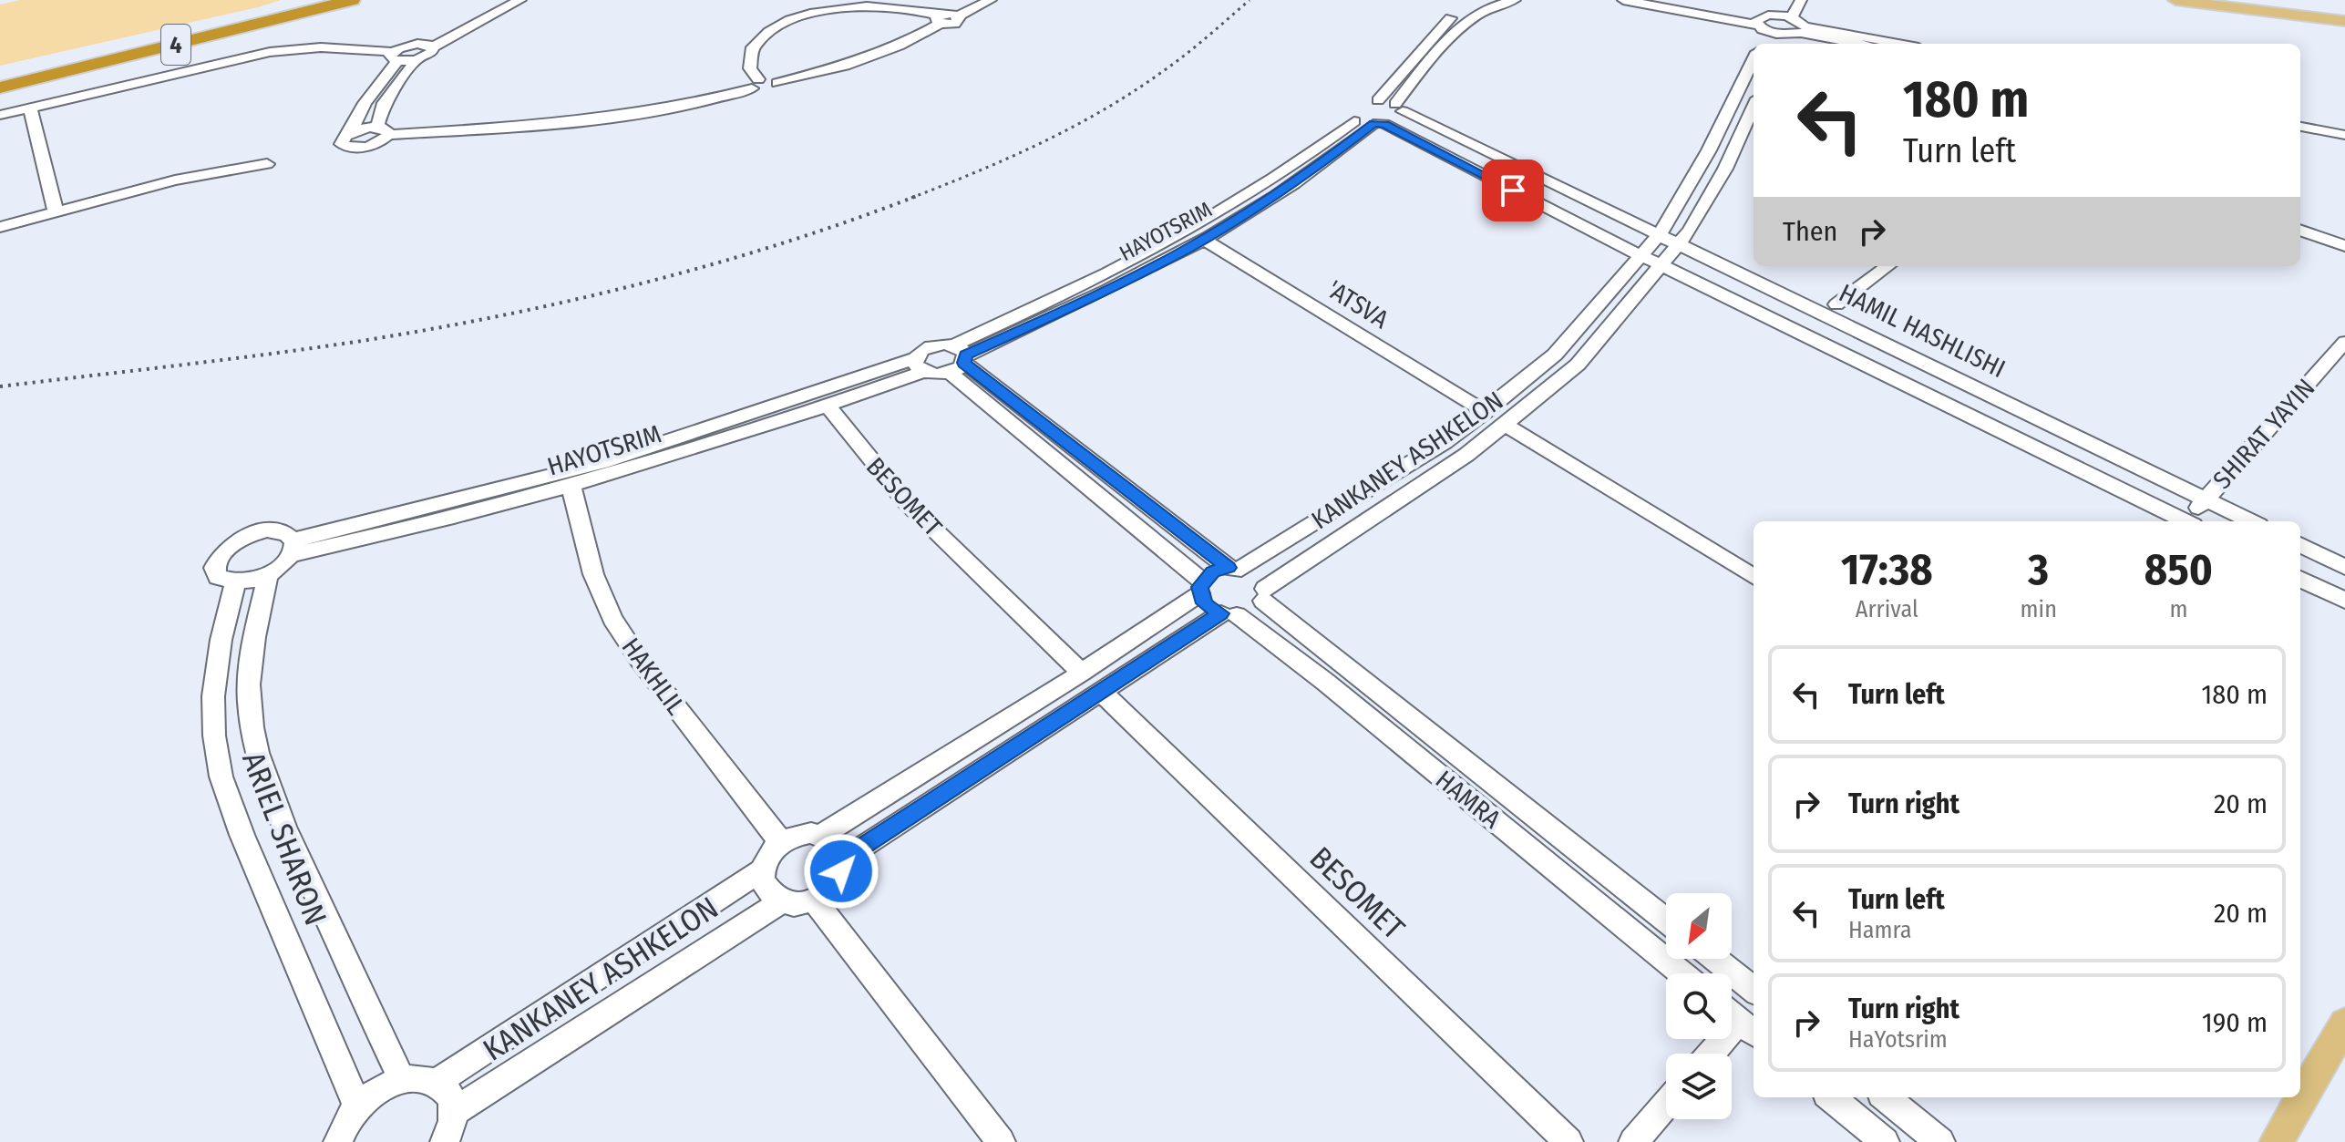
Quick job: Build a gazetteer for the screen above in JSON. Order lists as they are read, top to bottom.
{
  "streets": {
    "highway": ["4"],
    "street": [
      "HAYOTSRIM",
      "'ATSVA",
      "HAMIL HASHLISHI",
      "SHIRAT YAYIN",
      "KANKANEY ASHKELON",
      "BESOMET",
      "HAKHLIL",
      "HAMRA",
      "ARIEL SHARON"
    ]
  },
  "crossings": [
    ["HAYOTSRIM", "'ATSVA"],
    ["HAYOTSRIM", "HAMIL HASHLISHI"],
    ["HAYOTSRIM", "BESOMET"],
    ["HAYOTSRIM", "HAKHLIL"],
    ["'ATSVA", "KANKANEY ASHKELON"],
    ["HAMIL HASHLISHI", "SHIRAT YAYIN"],
    ["HAMIL HASHLISHI", "KANKANEY ASHKELON"],
    ["KANKANEY ASHKELON", "HAKHLIL"],
    ["KANKANEY ASHKELON", "HAMRA"]
  ],
  "north": "bottom left",
  "page": {
    "turn": ["180 m", "Turn left"],
    "then": "Then",
    "eta": [
      "17:38",
      "Arrival",
      "3",
      "min",
      "850",
      "m"
    ],
    "list": [
      {
        "name": "Turn left",
        "value": "180 m"
      },
      {
        "name": "Turn right",
        "value": "20 m"
      },
      {
        "name": "Turn left",
        "note": "Hamra",
        "value": "20 m"
      },
      {
        "name": "Turn right",
        "note": "HaYotsrim",
        "value": "190 m"
      }
    ]
  }
}
